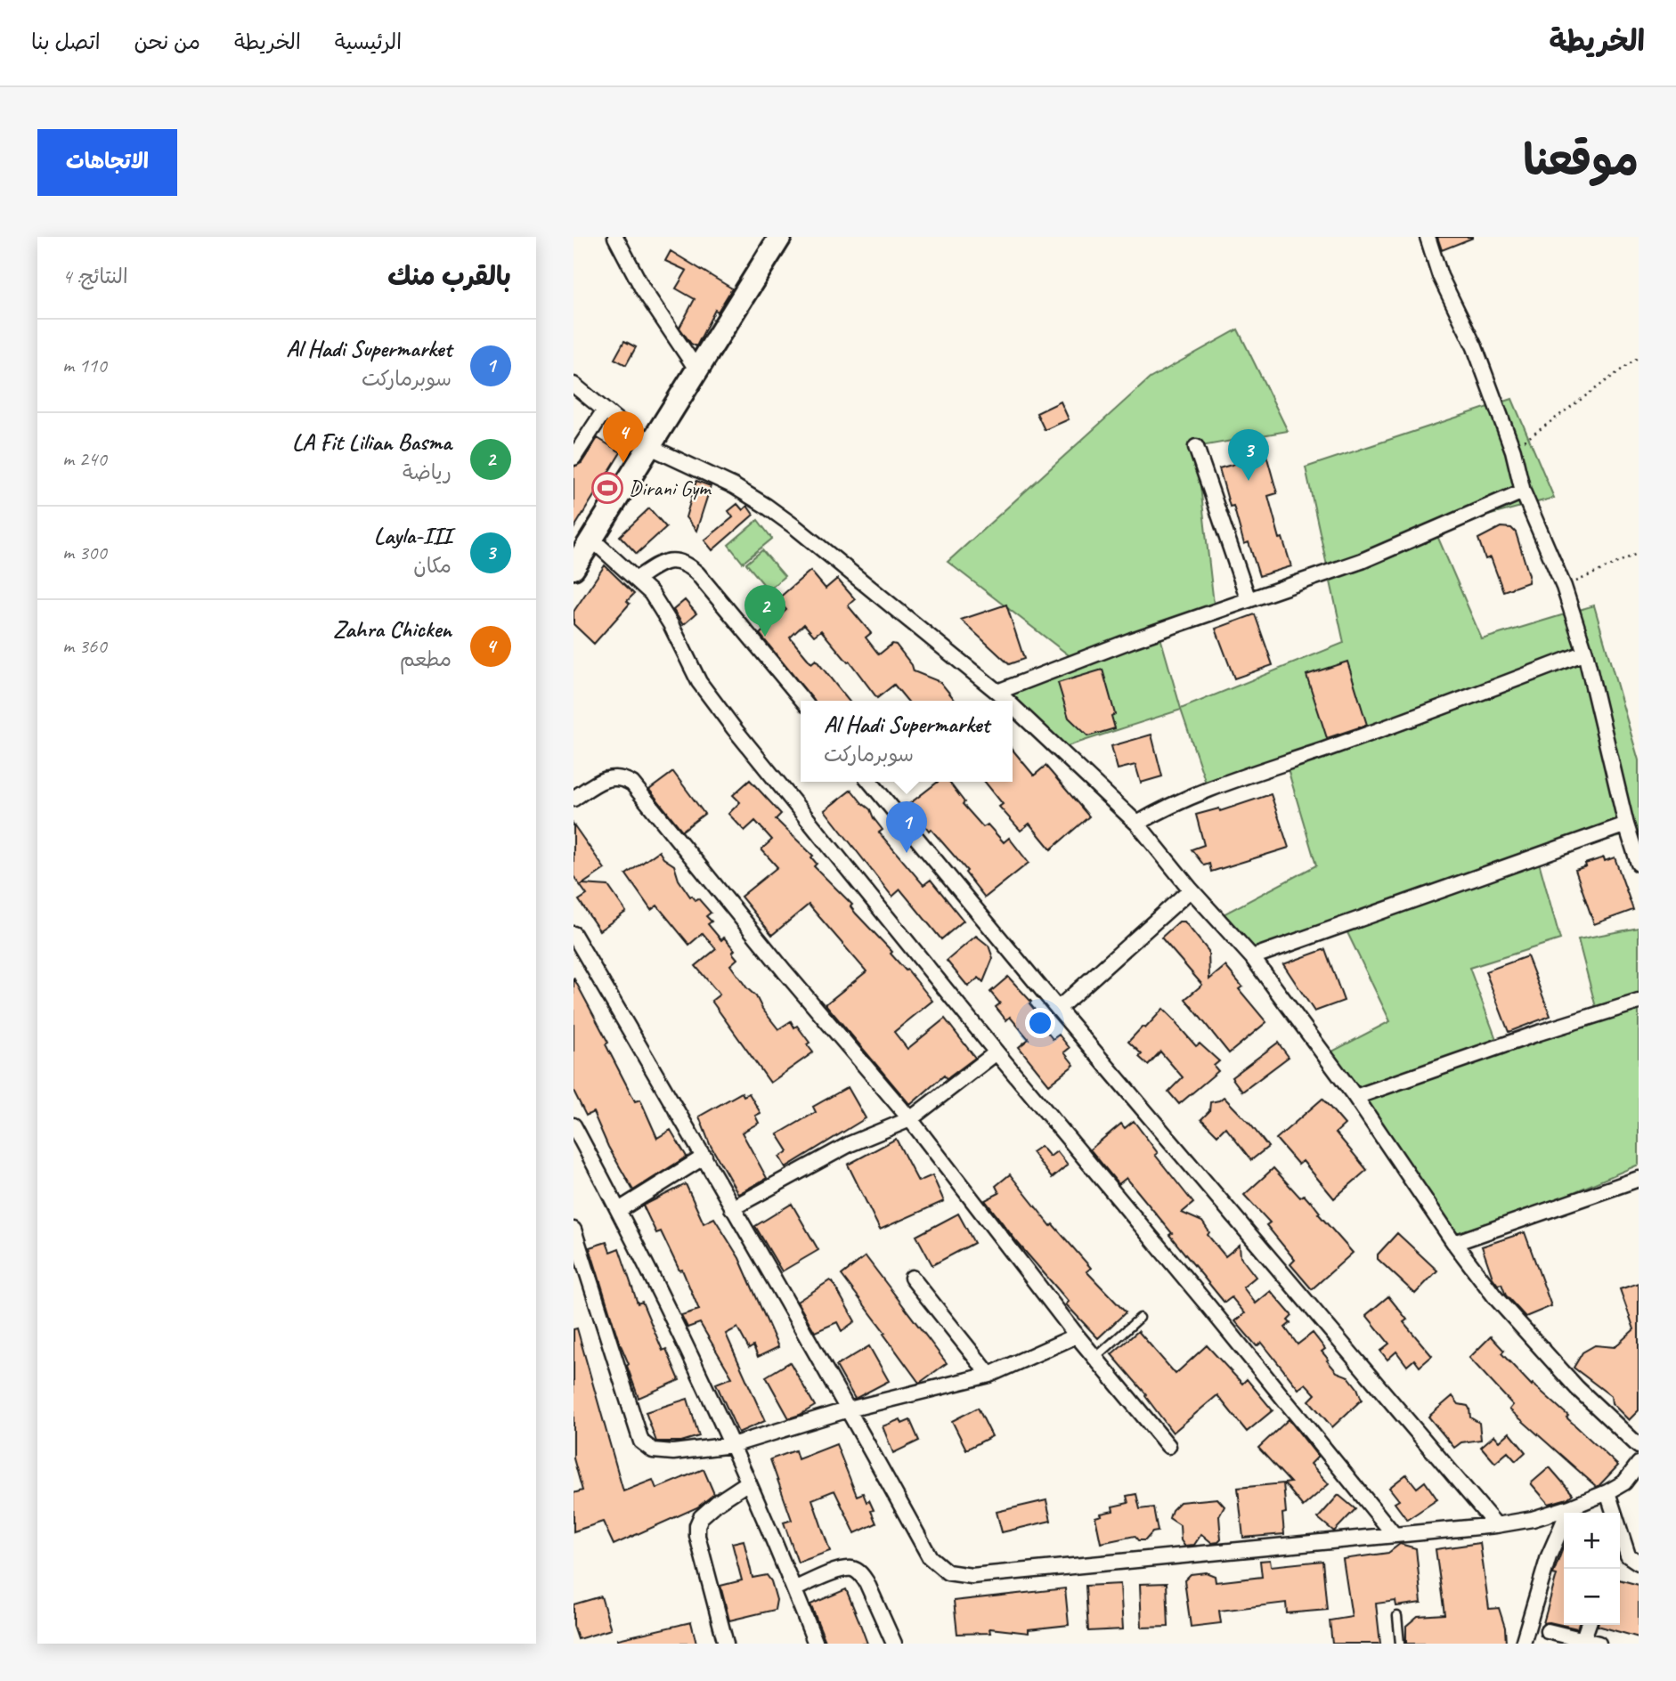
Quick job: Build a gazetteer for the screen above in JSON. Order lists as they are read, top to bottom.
{
  "places": {
    "sports": ["Dirani Gym"]
  },
  "page": {
    "header": "الخريطة",
    "nav": [
      "الرئيسية",
      "الخريطة",
      "من نحن",
      "اتصل بنا"
    ],
    "title": "موقعنا",
    "buttons": "الاتجاهات",
    "heading": ["بالقرب منك", "النتائج: 4"],
    "list": [
      {
        "mark": "1",
        "name": "Al Hadi Supermarket",
        "note": "سوبرماركت",
        "value": "110 m"
      },
      {
        "mark": "2",
        "name": "LA Fit Lilian Basma",
        "note": "رياضة",
        "value": "240 m"
      },
      {
        "mark": "3",
        "name": "Layla-III",
        "note": "مكان",
        "value": "300 m"
      },
      {
        "mark": "4",
        "name": "Zahra Chicken",
        "note": "مطعم",
        "value": "360 m"
      }
    ],
    "pins": [
      "4",
      "3",
      "2",
      "1"
    ],
    "popup": ["Al Hadi Supermarket", "سوبرماركت"],
    "map_buttons": ["+", "−"]
  }
}
